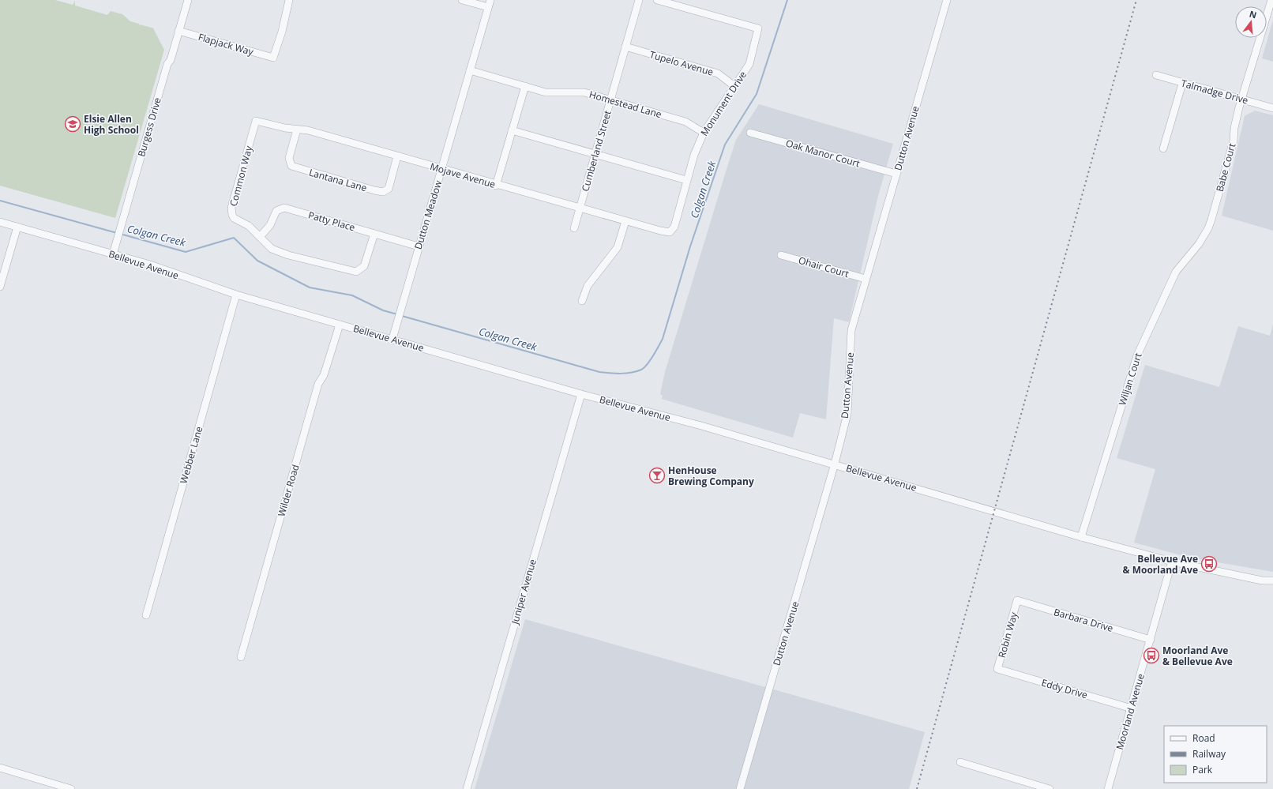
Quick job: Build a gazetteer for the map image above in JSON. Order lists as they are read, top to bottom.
{
  "streets": {
    "street": [
      "Flapjack Way",
      "Tupelo Avenue",
      "Talmadge Drive",
      "Monument Drive",
      "Homestead Lane",
      "Burgess Drive",
      "Dutton Avenue",
      "Cumberland Street",
      "Oak Manor Court",
      "Babe Court",
      "Mojave Avenue",
      "Common Way",
      "Lantana Lane",
      "Dutton Meadow",
      "Patty Place",
      "Bellevue Avenue",
      "Ohair Court",
      "Wiljan Court",
      "Webber Lane",
      "Wilder Road",
      "Juniper Avenue",
      "Barbara Drive",
      "Robin Way",
      "Eddy Drive",
      "Moorland Avenue"
    ]
  },
  "crossings": [
    ["Flapjack Way", "Burgess Drive"],
    ["Tupelo Avenue", "Monument Drive"],
    ["Tupelo Avenue", "Cumberland Street"],
    ["Talmadge Drive", "Babe Court"],
    ["Monument Drive", "Homestead Lane"],
    ["Monument Drive", "Mojave Avenue"],
    ["Homestead Lane", "Cumberland Street"],
    ["Homestead Lane", "Dutton Meadow"],
    ["Burgess Drive", "Bellevue Avenue"],
    ["Dutton Avenue", "Oak Manor Court"],
    ["Dutton Avenue", "Bellevue Avenue"],
    ["Dutton Avenue", "Ohair Court"],
    ["Cumberland Street", "Mojave Avenue"],
    ["Babe Court", "Wiljan Court"],
    ["Mojave Avenue", "Common Way"],
    ["Mojave Avenue", "Lantana Lane"],
    ["Mojave Avenue", "Dutton Meadow"],
    ["Common Way", "Patty Place"],
    ["Dutton Meadow", "Patty Place"],
    ["Dutton Meadow", "Bellevue Avenue"],
    ["Bellevue Avenue", "Wiljan Court"],
    ["Bellevue Avenue", "Webber Lane"],
    ["Bellevue Avenue", "Wilder Road"],
    ["Bellevue Avenue", "Juniper Avenue"],
    ["Bellevue Avenue", "Moorland Avenue"],
    ["Barbara Drive", "Robin Way"],
    ["Barbara Drive", "Moorland Avenue"],
    ["Robin Way", "Eddy Drive"],
    ["Eddy Drive", "Moorland Avenue"]
  ],
  "water": ["Colgan Creek"],
  "places": {
    "school or university": ["Elsie Allen High School"],
    "bar": ["HenHouse Brewing Company"],
    "bus stop": ["Bellevue Ave & Moorland Ave", "Moorland Ave & Bellevue Ave"]
  },
  "legend": ["Road", "Railway", "Park"],
  "north": "top"
}
